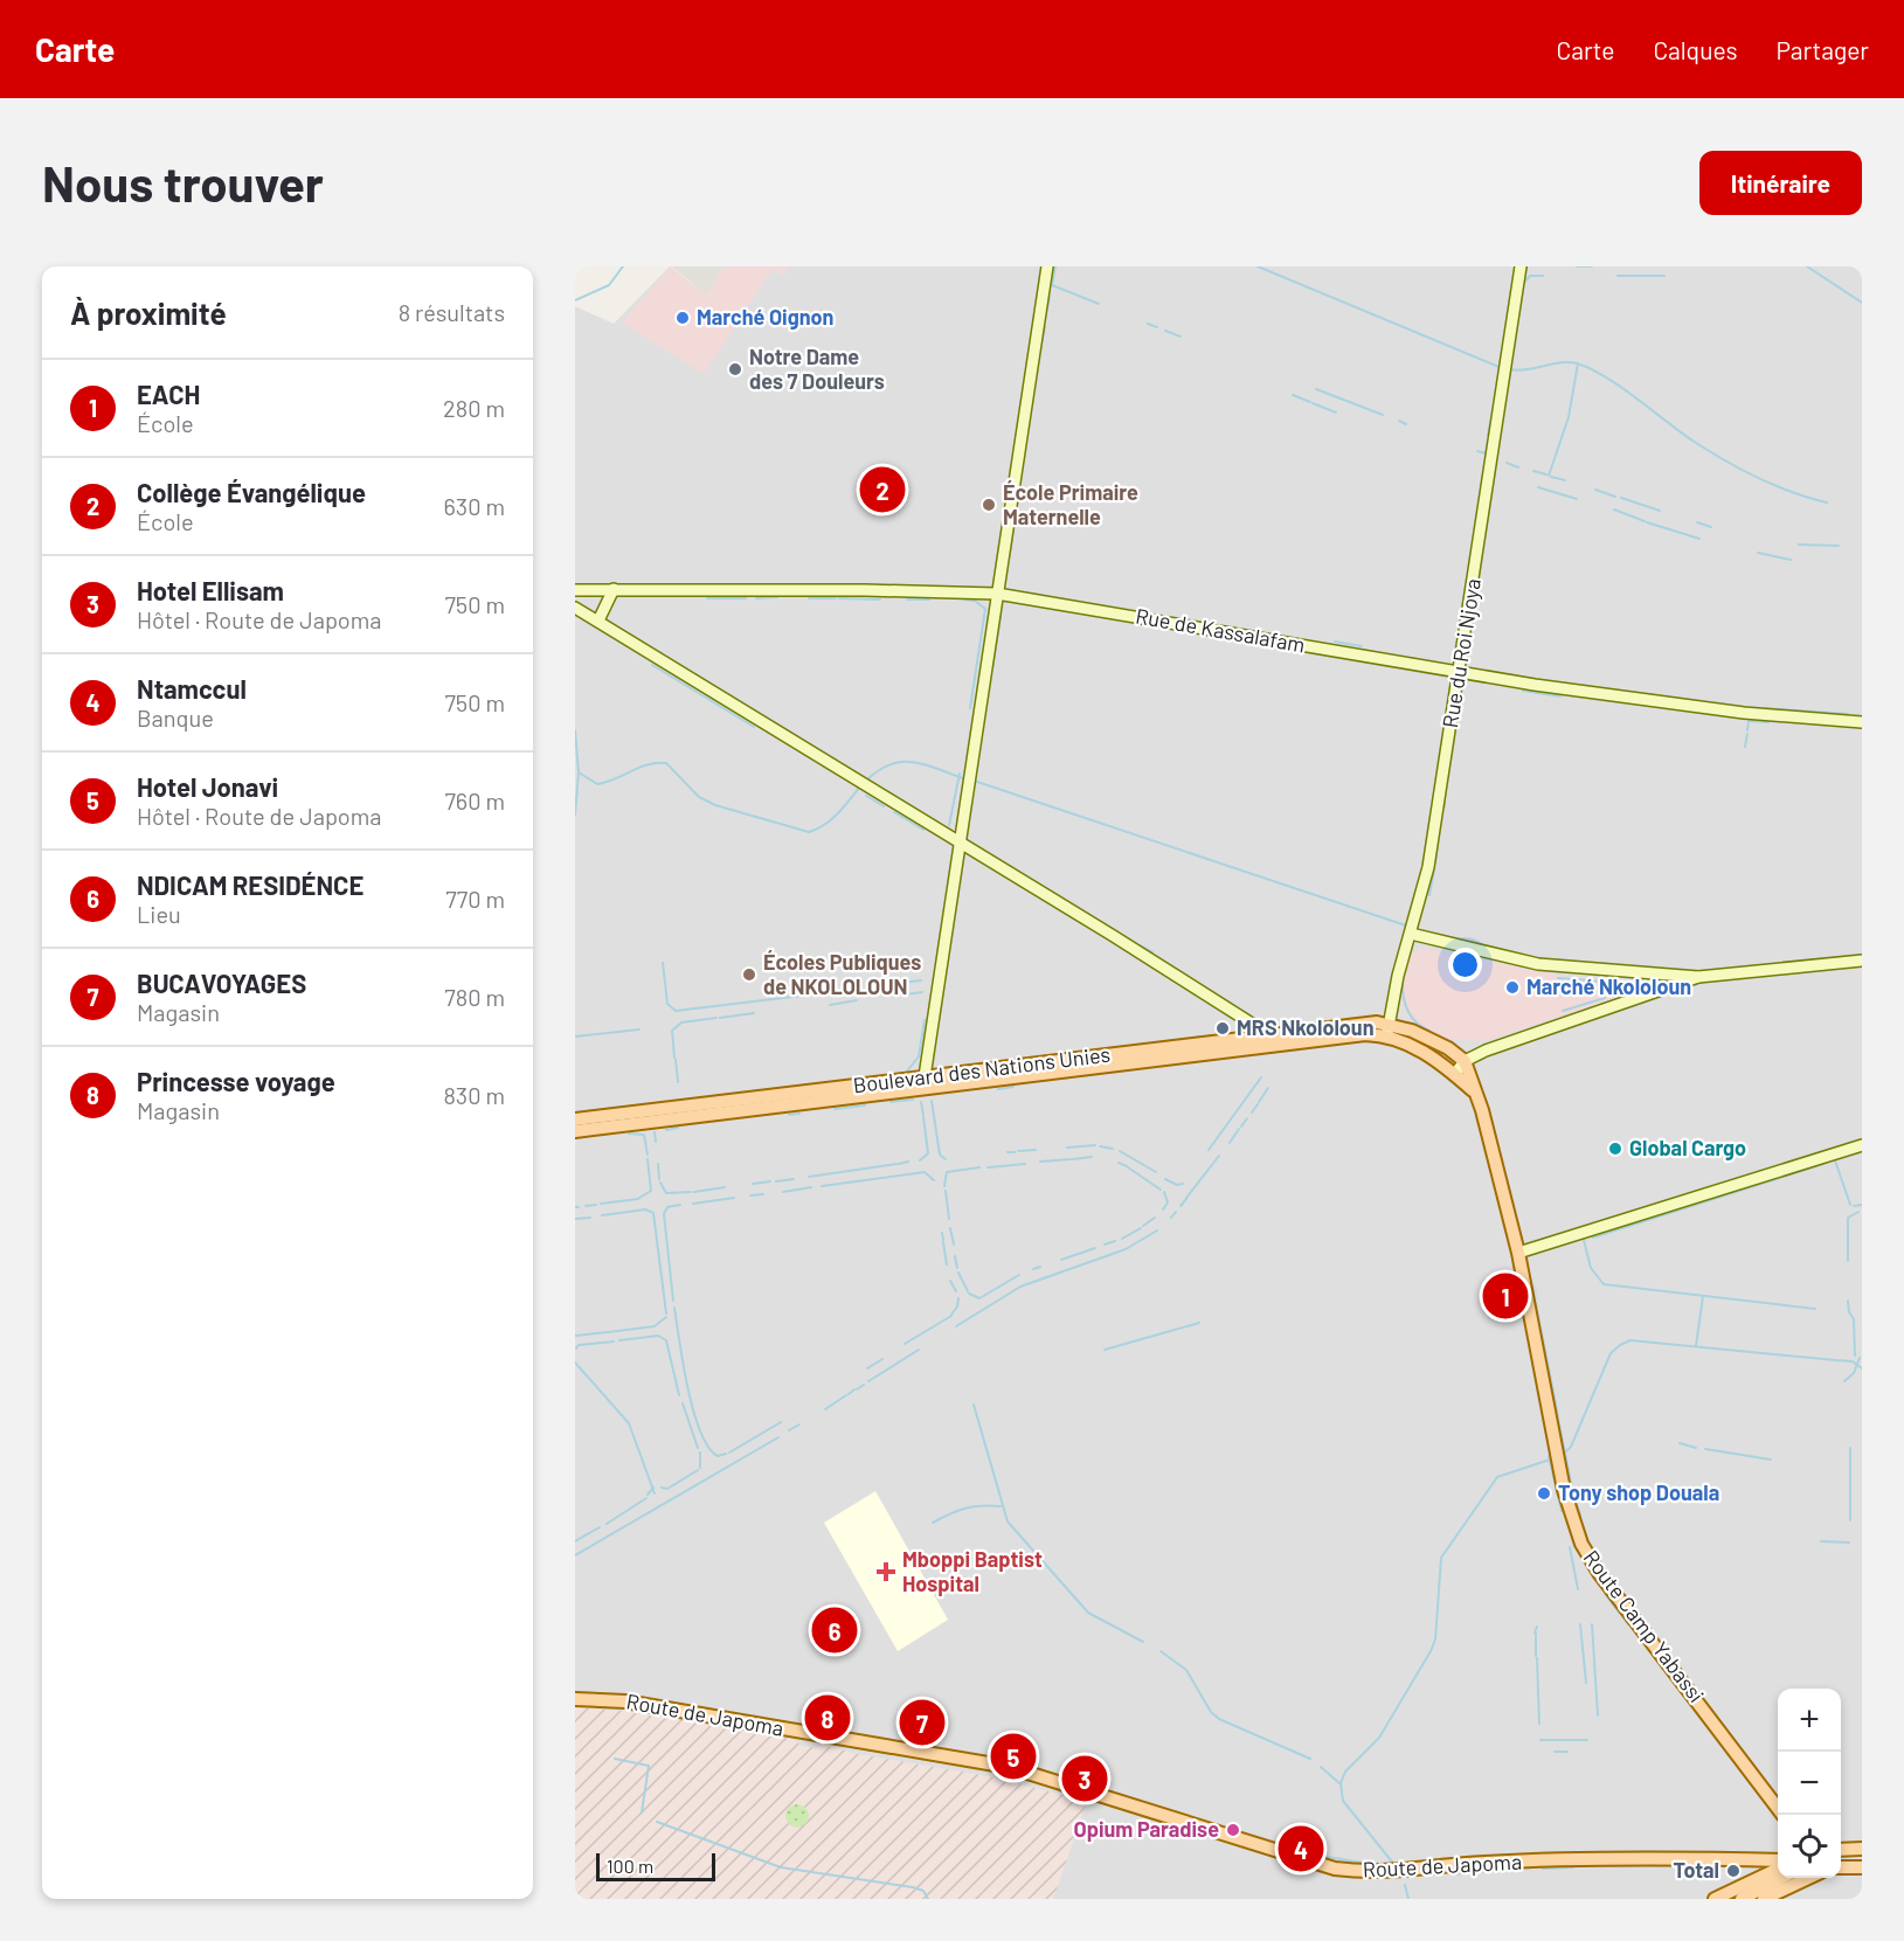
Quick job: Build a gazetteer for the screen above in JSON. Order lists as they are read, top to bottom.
{
  "streets": {
    "main road": ["Boulevard des Nations Unies", "Route Camp Yabassi", "Route de Japoma"],
    "street": ["Rue de Kassalafam", "Rue du Roi Njoya"]
  },
  "crossings": [
    ["Rue de Kassalafam", "Rue du Roi Njoya"],
    ["Rue du Roi Njoya", "Boulevard des Nations Unies"]
  ],
  "places": {
    "other": [
      "Marché Oignon",
      "Notre Dame des 7 Douleurs",
      "École Primaire Maternelle",
      "Écoles Publiques de NKOLOLOUN",
      "Marché Nkololoun",
      "MRS Nkololoun",
      "Global Cargo",
      "Tony shop Douala",
      "Opium Paradise",
      "Total"
    ],
    "health": ["Mboppi Baptist Hospital"]
  },
  "scale_bar": "100 m",
  "page": {
    "header": "Carte",
    "nav": ["Carte", "Calques", "Partager"],
    "buttons": "Itinéraire",
    "title": "Nous trouver",
    "heading": ["À proximité", "8 résultats"],
    "list": [
      {
        "mark": "1",
        "name": "EACH",
        "note": "École",
        "value": "280 m"
      },
      {
        "mark": "2",
        "name": "Collège Évangélique",
        "note": "École",
        "value": "630 m"
      },
      {
        "mark": "3",
        "name": "Hotel Ellisam",
        "note": "Hôtel · Route de Japoma",
        "value": "750 m"
      },
      {
        "mark": "4",
        "name": "Ntamccul",
        "note": "Banque",
        "value": "750 m"
      },
      {
        "mark": "5",
        "name": "Hotel Jonavi",
        "note": "Hôtel · Route de Japoma",
        "value": "760 m"
      },
      {
        "mark": "6",
        "name": "NDICAM RESIDÉNCE",
        "note": "Lieu",
        "value": "770 m"
      },
      {
        "mark": "7",
        "name": "BUCAVOYAGES",
        "note": "Magasin",
        "value": "780 m"
      },
      {
        "mark": "8",
        "name": "Princesse voyage",
        "note": "Magasin",
        "value": "830 m"
      }
    ],
    "pins": [
      "2",
      "1",
      "6",
      "8",
      "7",
      "5",
      "3",
      "4"
    ],
    "map_buttons": ["+", "−"],
    "scale": "100 m"
  }
}
